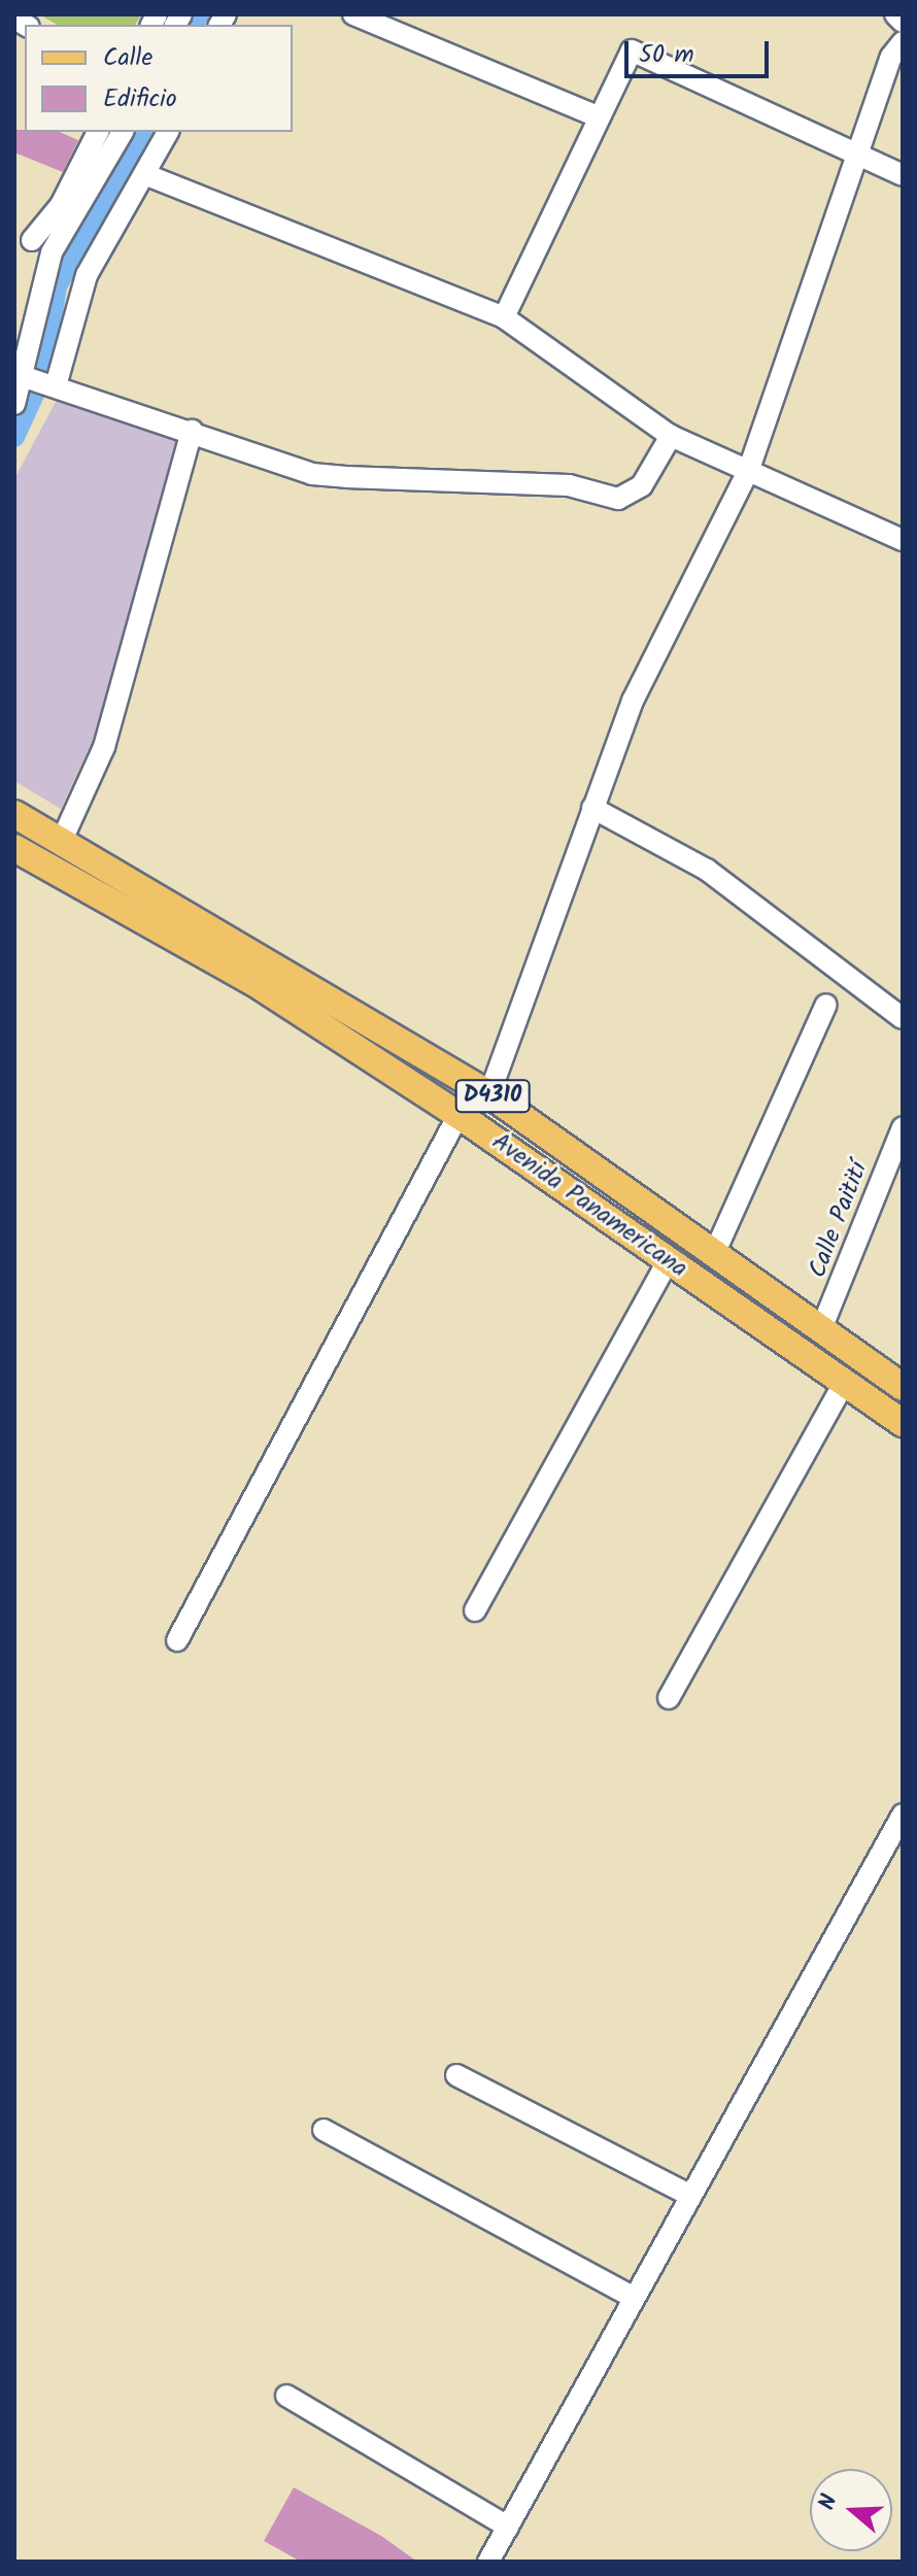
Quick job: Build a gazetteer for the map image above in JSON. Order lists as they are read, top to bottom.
{
  "streets": {
    "main road": ["D4310", "Avenida Panamericana"],
    "street": ["Calle Paitití"]
  },
  "crossings": [
    ["Avenida Panamericana", "Calle Paitití"]
  ],
  "legend": ["Calle", "Edificio"],
  "scale_bar": "50 m",
  "north": "left"
}
